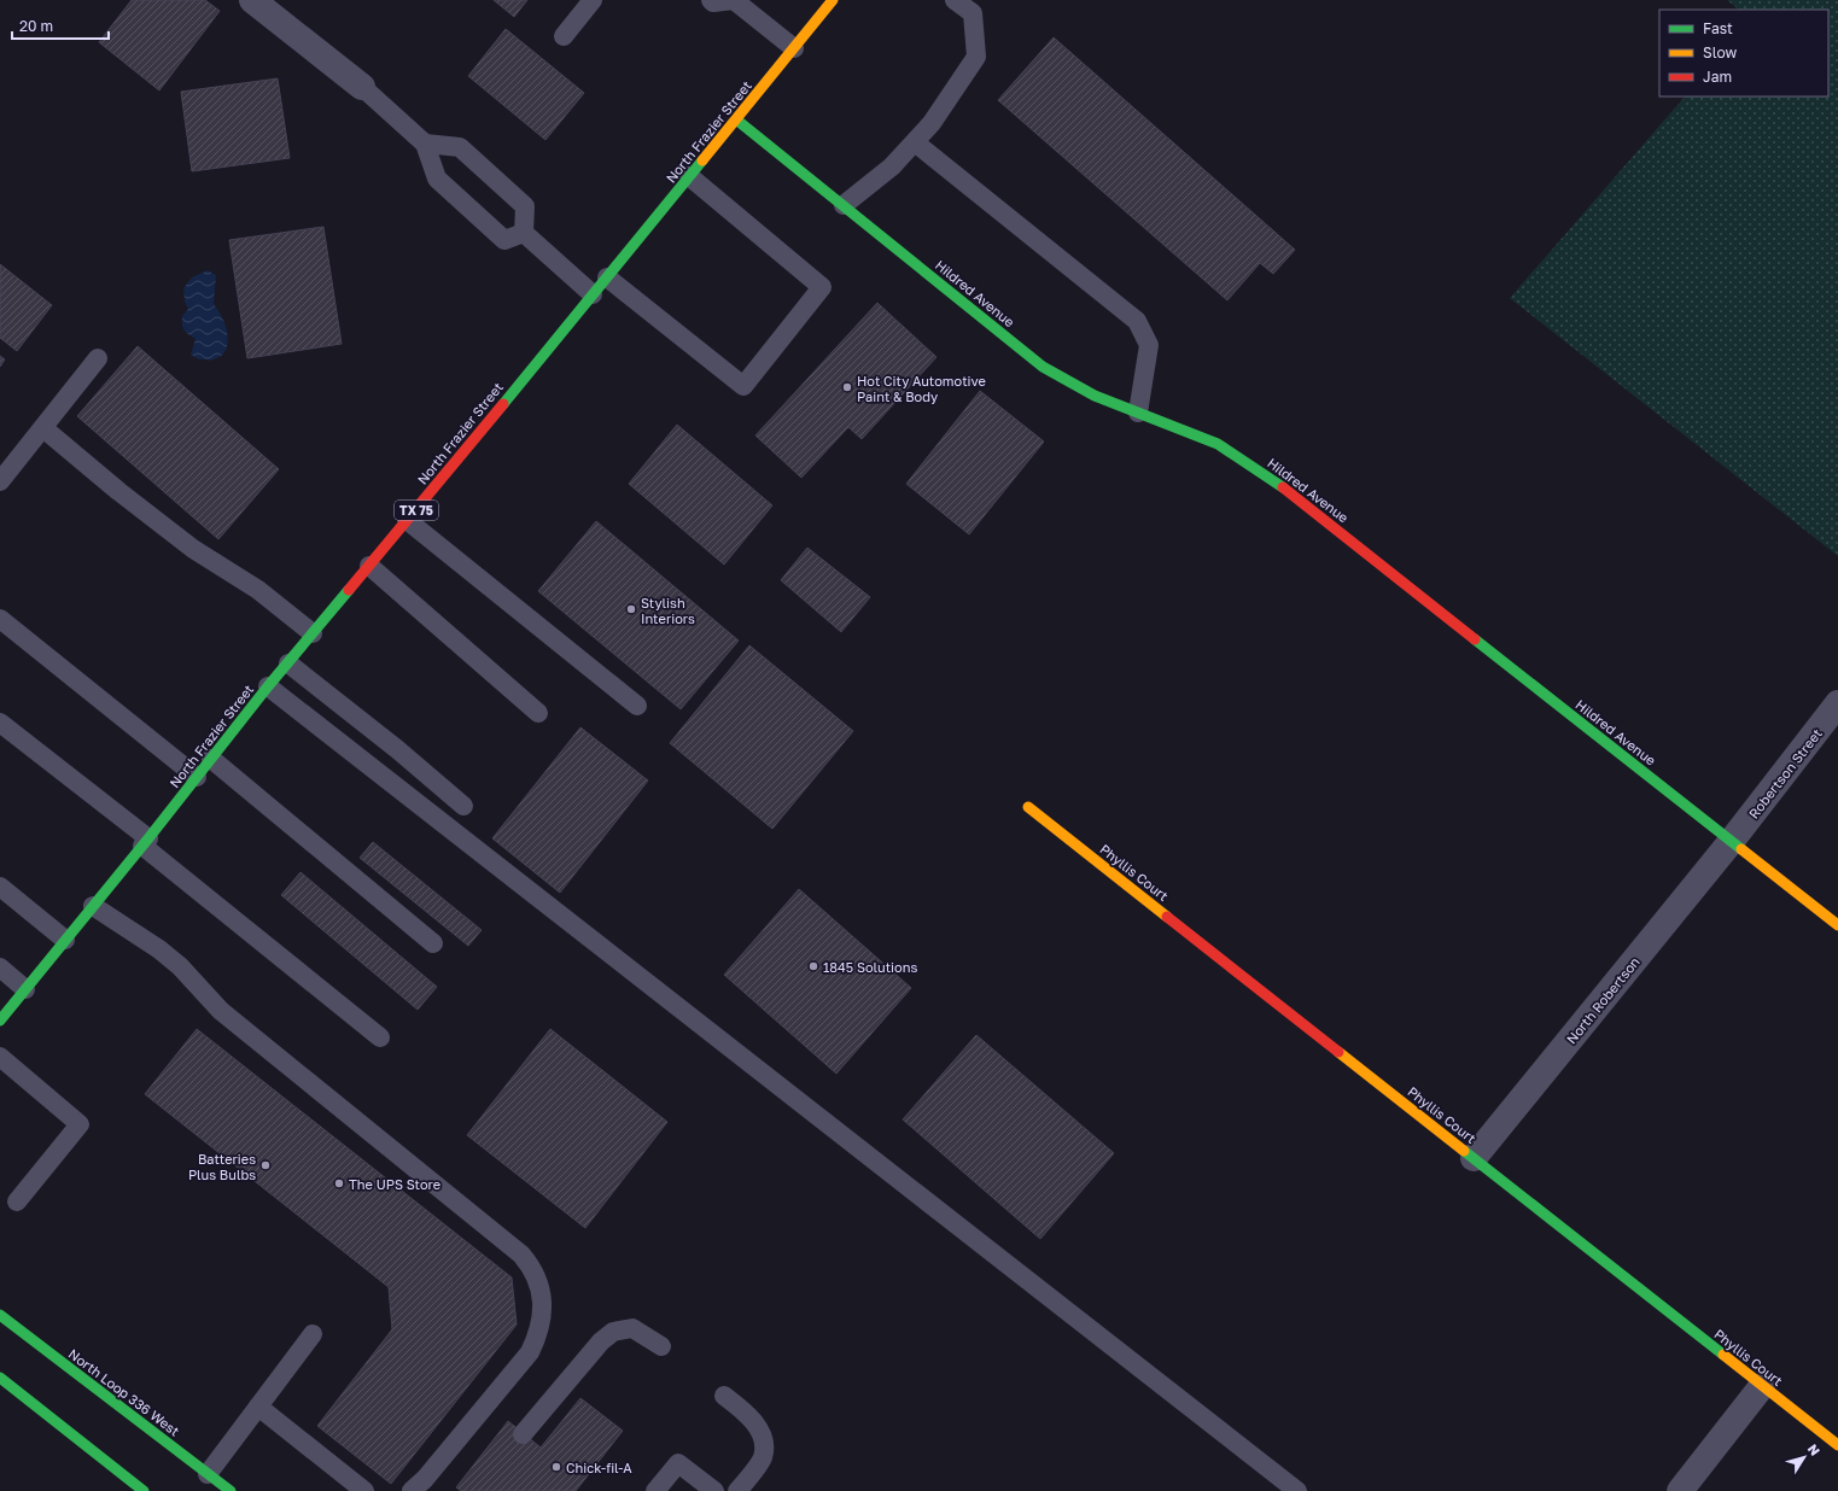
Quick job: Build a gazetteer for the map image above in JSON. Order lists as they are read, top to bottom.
{
  "streets": {
    "street": [
      "North Frazier Street",
      "Hildred Avenue",
      "TX 75",
      "Robertson Street",
      "Phyllis Court",
      "North Robertson",
      "North Loop 336 West"
    ]
  },
  "crossings": [
    ["North Frazier Street", "Hildred Avenue"],
    ["Hildred Avenue", "Robertson Street"],
    ["Hildred Avenue", "North Robertson"],
    ["Robertson Street", "North Robertson"],
    ["Phyllis Court", "North Robertson"]
  ],
  "places": [
    "Hot City Automotive Paint & Body",
    "Stylish Interiors",
    "1845 Solutions",
    "Batteries Plus Bulbs",
    "The UPS Store",
    "Chick-fil-A"
  ],
  "legend": ["Fast", "Slow", "Jam"],
  "scale_bar": "20 m",
  "north": "top right"
}
